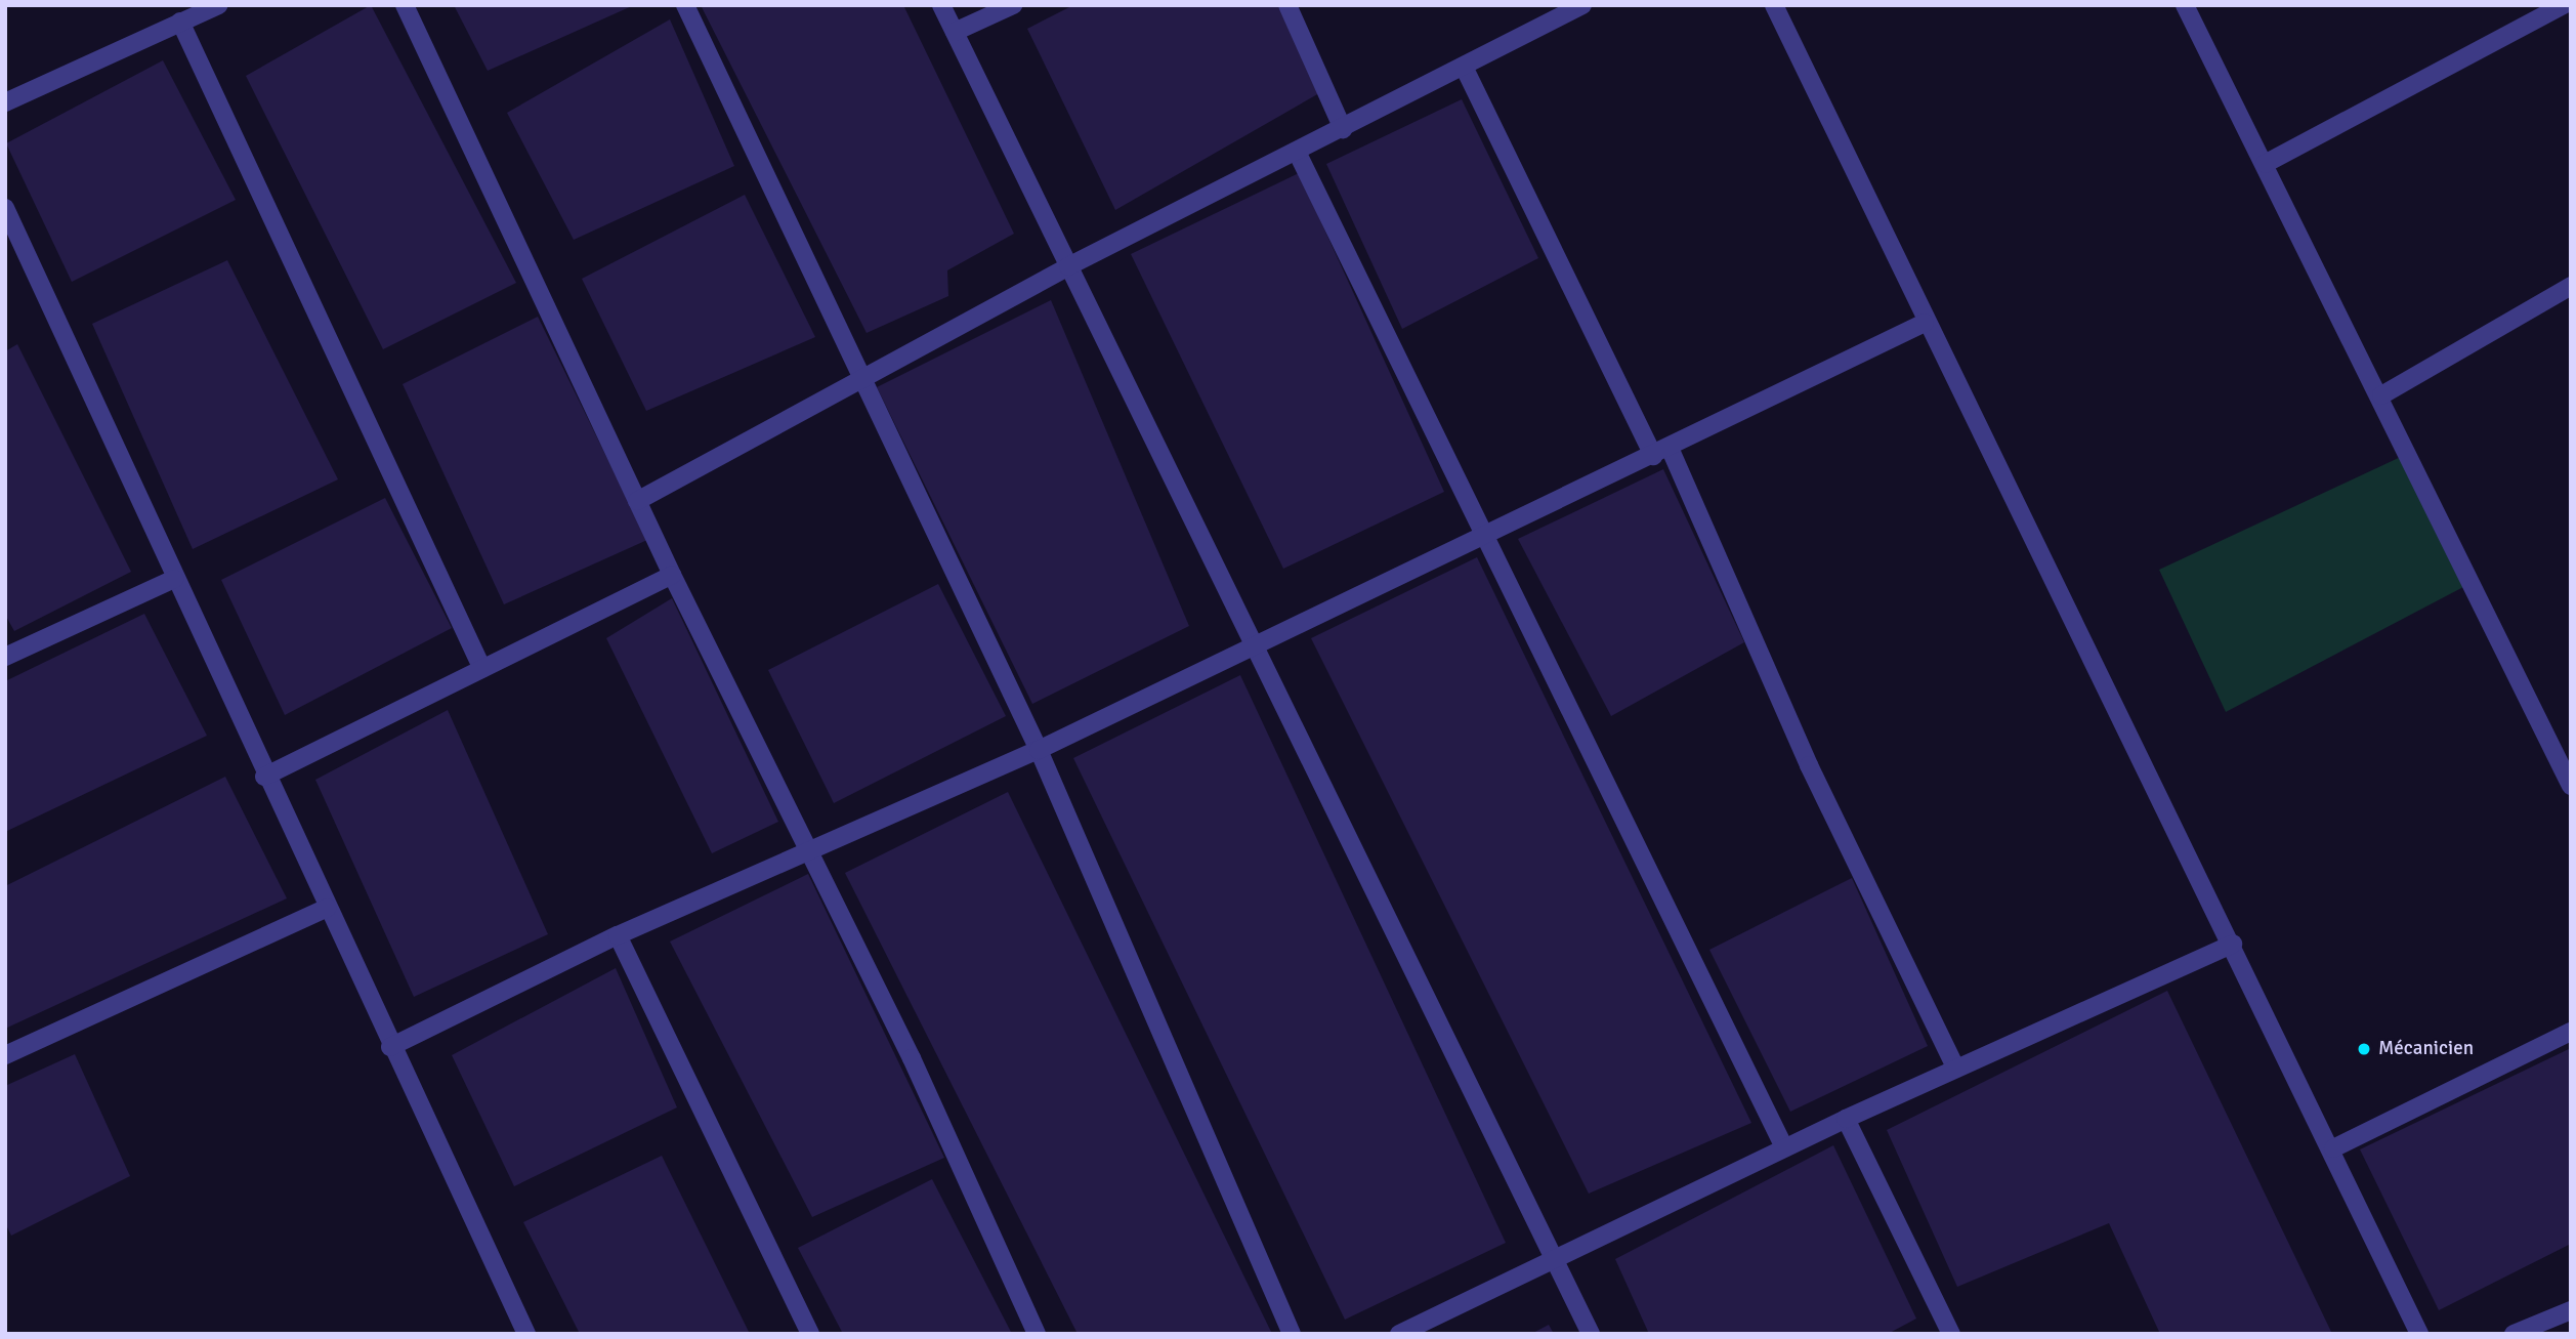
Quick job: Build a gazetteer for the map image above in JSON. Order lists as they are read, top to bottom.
{
  "places": ["Mécanicien"]
}
